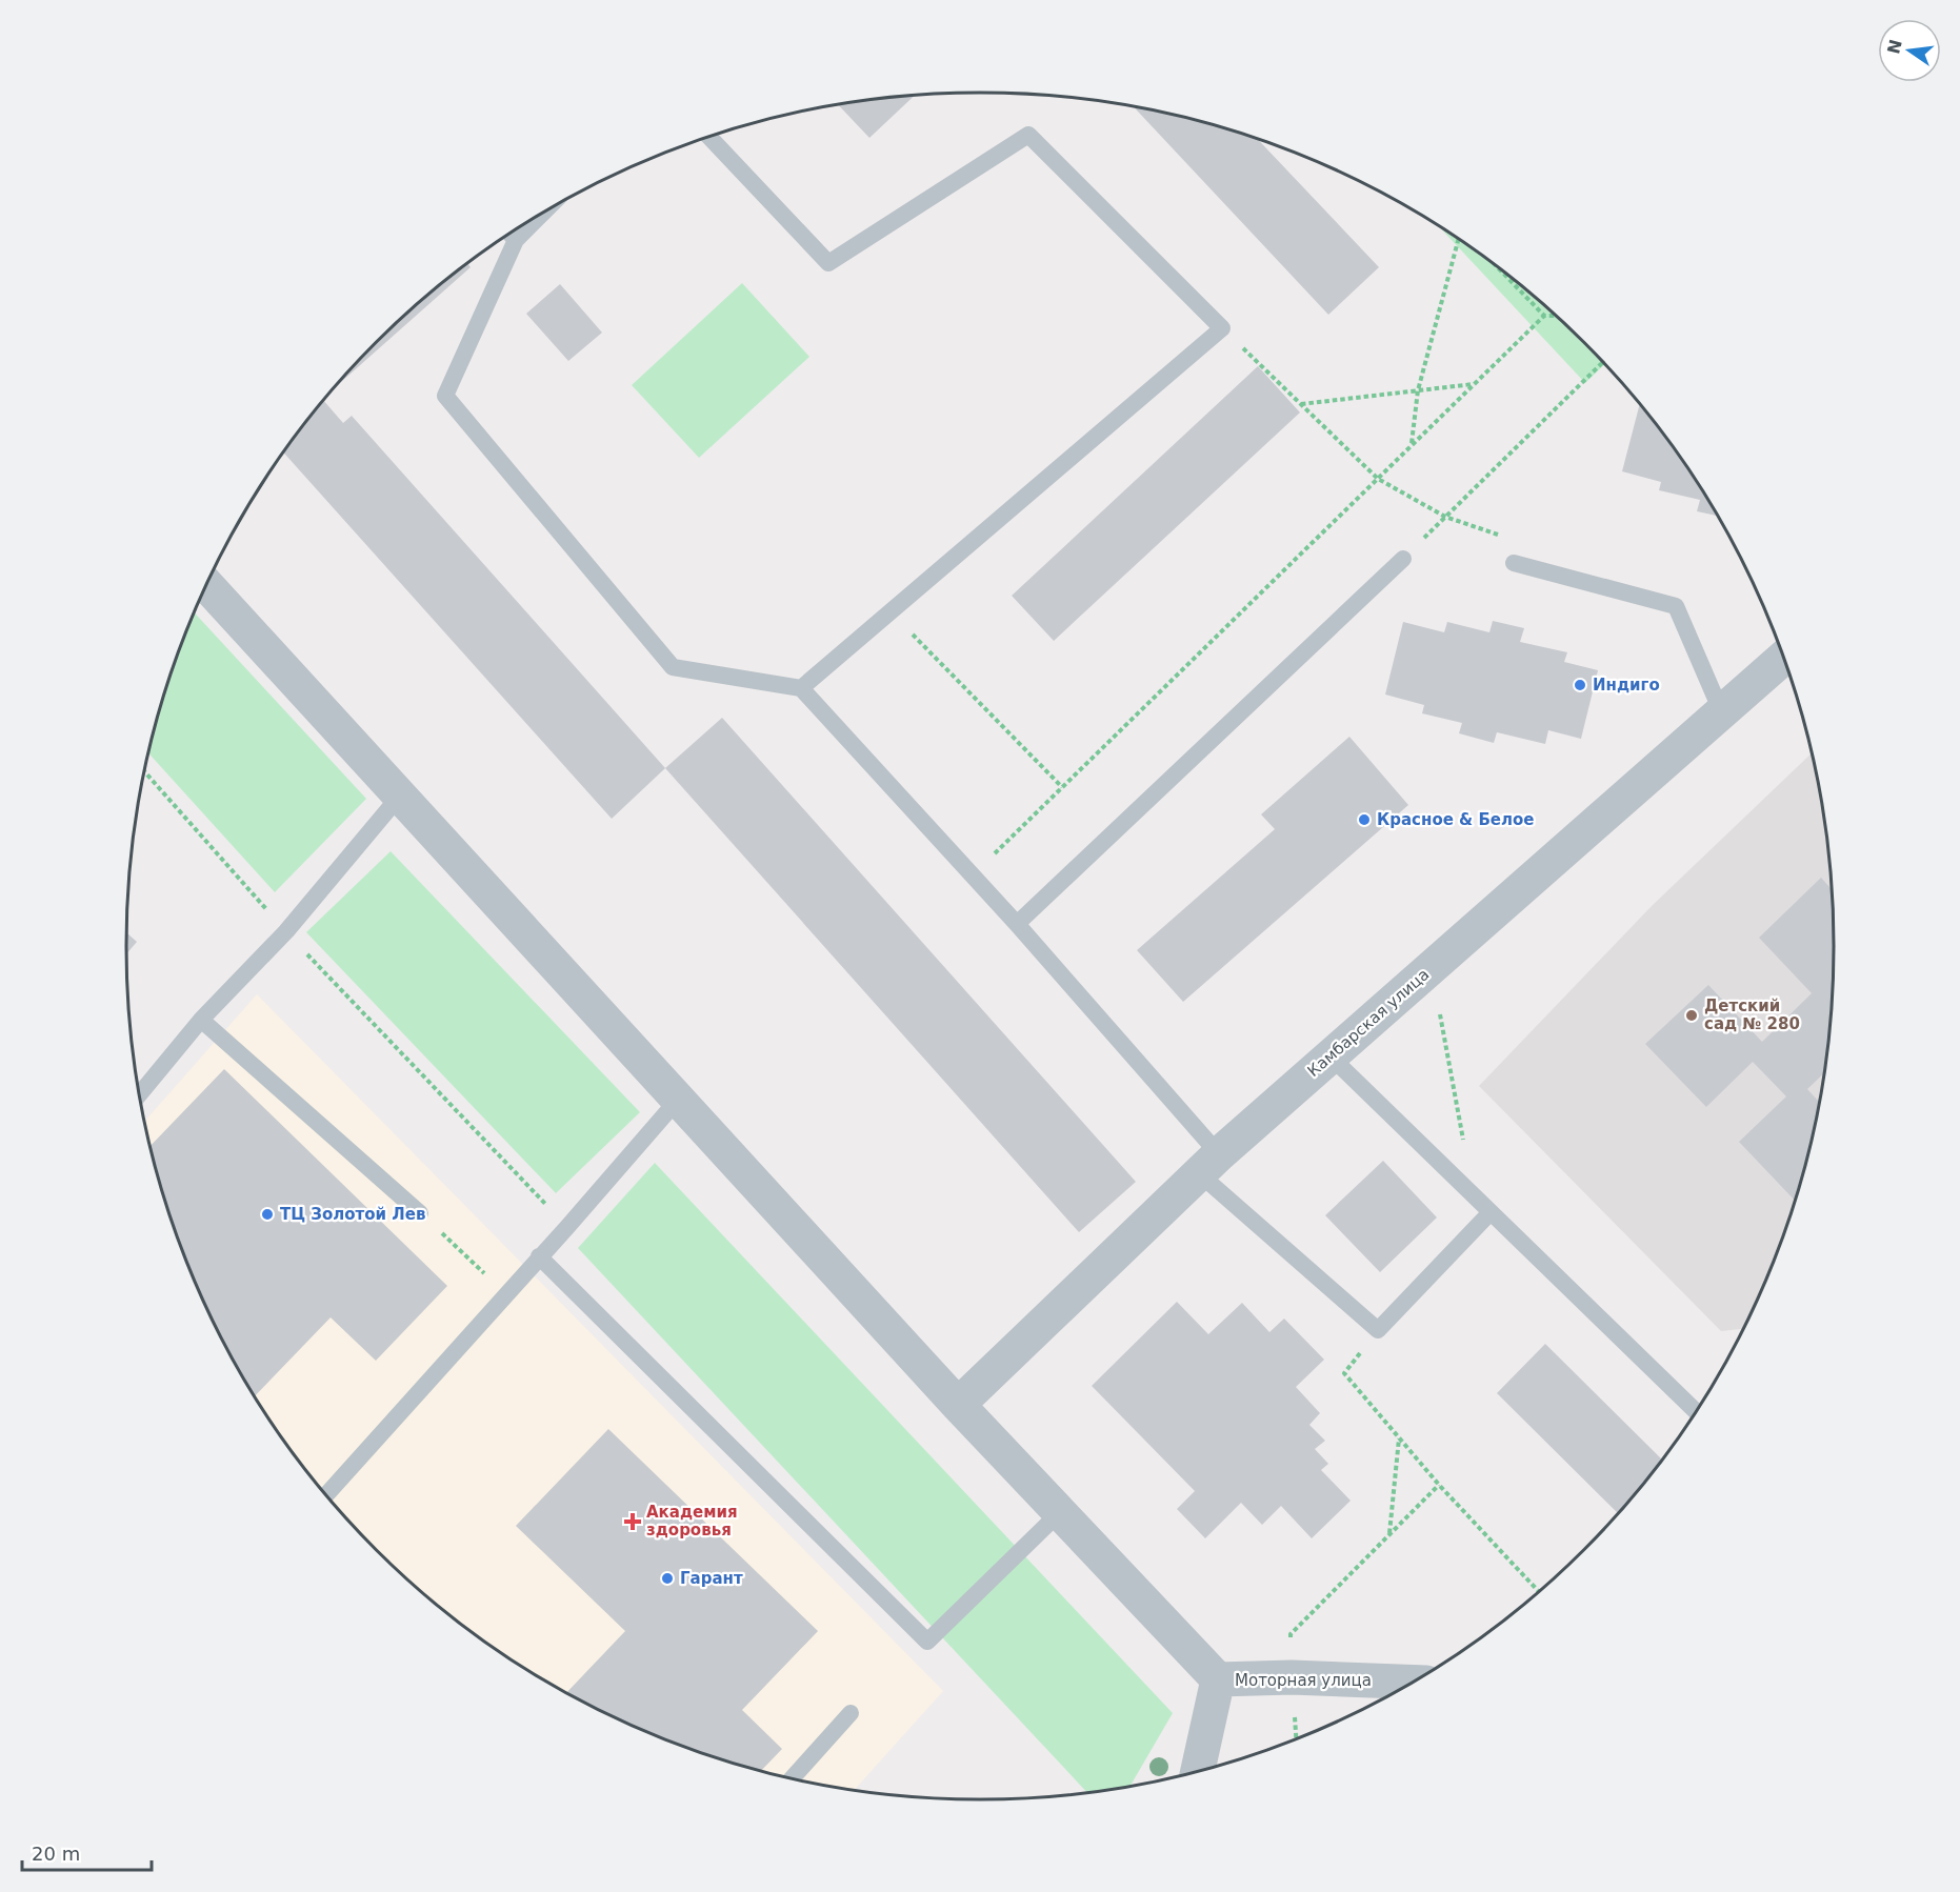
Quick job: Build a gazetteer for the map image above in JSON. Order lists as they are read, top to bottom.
{
  "streets": {
    "street": ["Камбарская улица", "Моторная улица"]
  },
  "places": {
    "other": [
      "Индиго",
      "Красное & Белое",
      "Детский сад № 280",
      "ТЦ Золотой Лев",
      "Гарант"
    ],
    "health": ["Академия здоровья"]
  },
  "scale_bar": "20 m",
  "north": "left"
}
